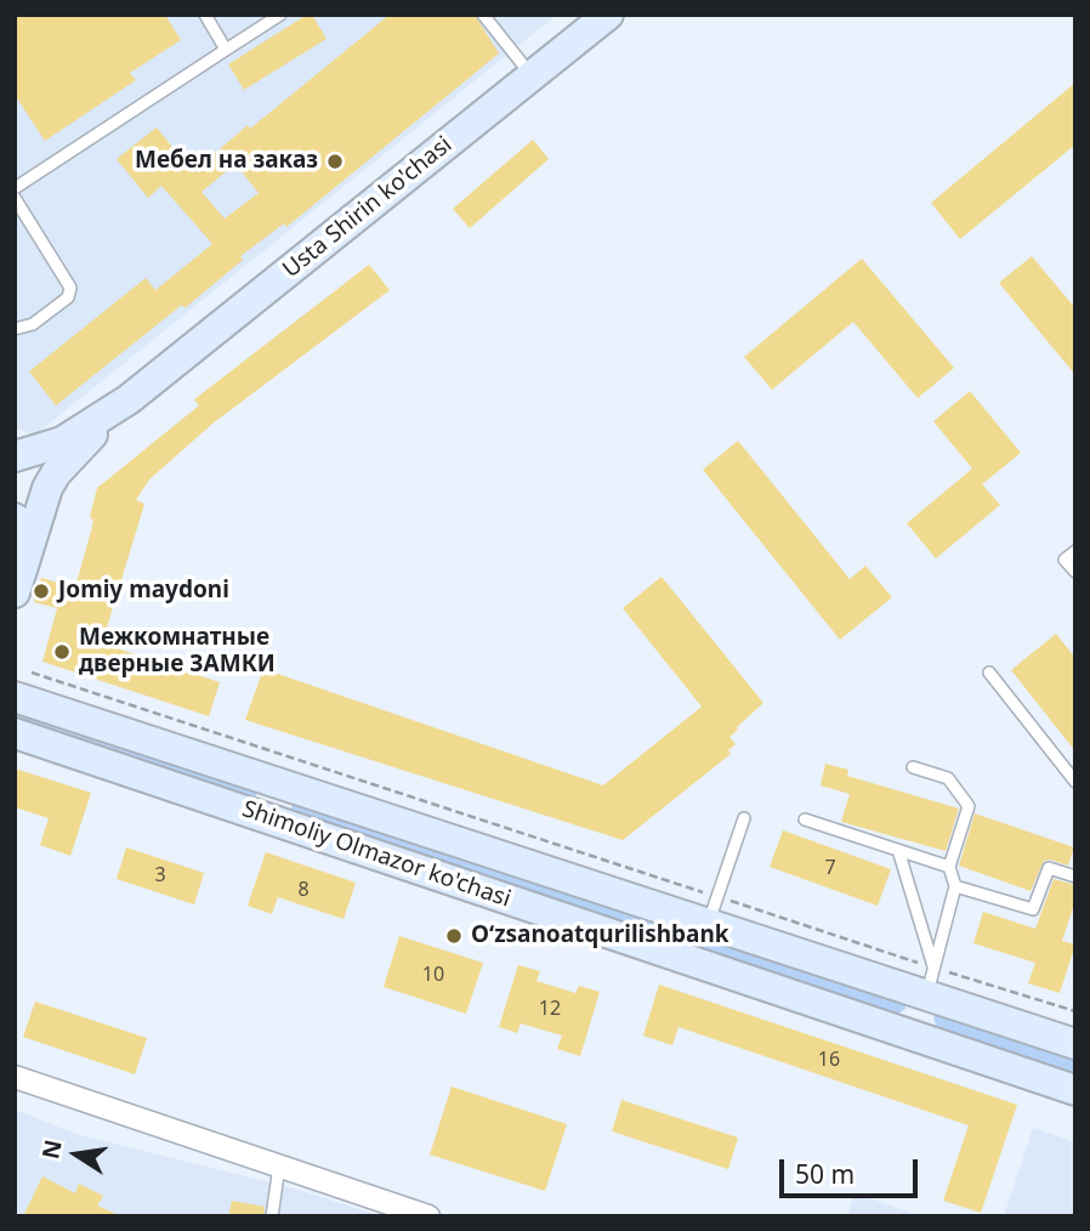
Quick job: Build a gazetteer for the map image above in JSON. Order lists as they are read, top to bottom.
{
  "streets": {
    "main road": ["Usta Shirin ko'chasi", "Shimoliy Olmazor ko'chasi"]
  },
  "places": [
    "Мебел на заказ",
    "Jomiy maydoni",
    "Межкомнатные дверные ЗАМКИ",
    "Oʻzsanoatqurilishbank"
  ],
  "house_numbers": [
    "7",
    "3",
    "8",
    "10",
    "12",
    "16"
  ],
  "scale_bar": "50 m",
  "north": "left"
}
